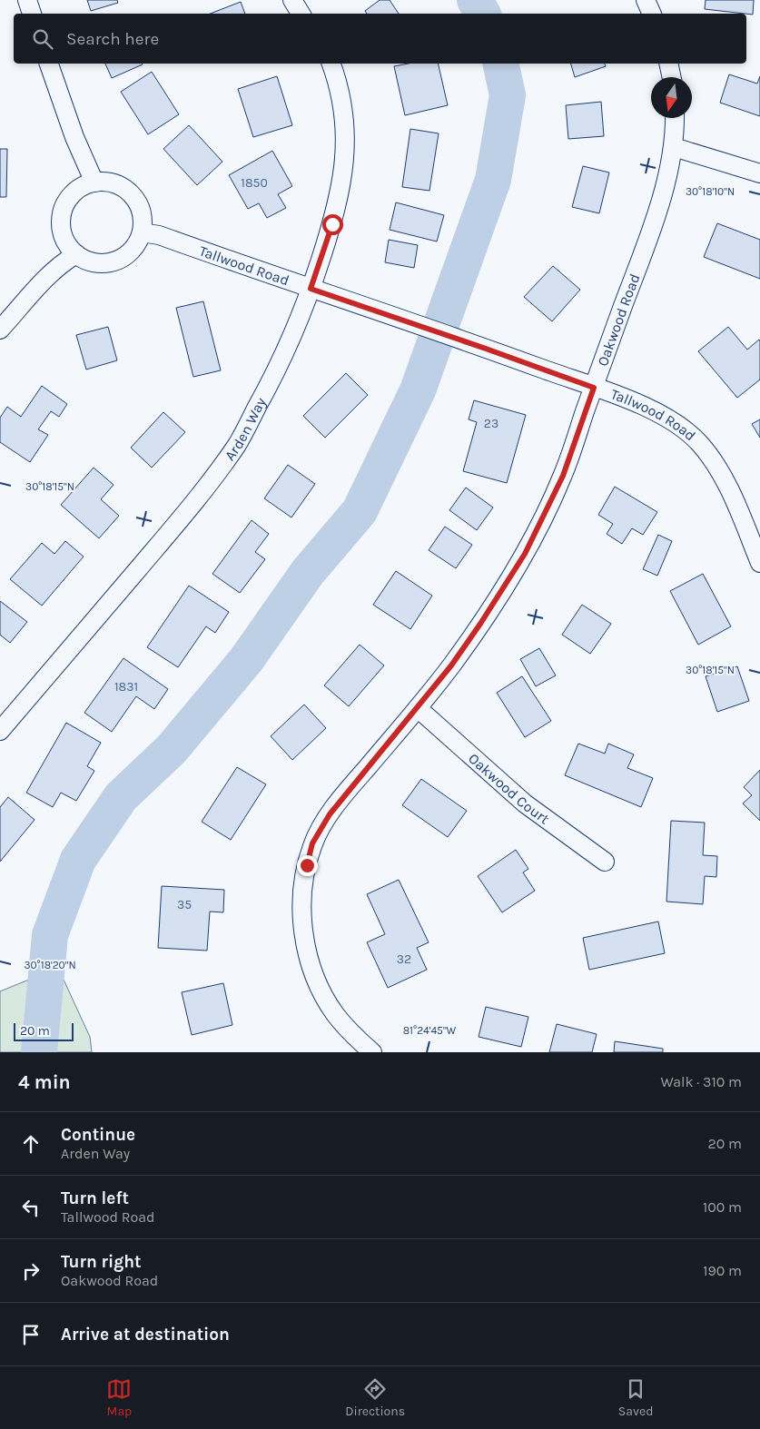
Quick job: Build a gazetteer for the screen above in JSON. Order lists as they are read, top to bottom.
{
  "streets": {
    "street": [
      "Tallwood Road",
      "Oakwood Road",
      "Arden Way",
      "Oakwood Court"
    ]
  },
  "crossings": [
    ["Tallwood Road", "Oakwood Road"],
    ["Tallwood Road", "Arden Way"],
    ["Oakwood Road", "Oakwood Court"]
  ],
  "house_numbers": [
    "1850",
    "23",
    "1831",
    "35",
    "32"
  ],
  "scale_bar": "20 m",
  "north": "bottom",
  "page": {
    "search": "Search here",
    "scale": "20 m",
    "heading": ["4 min", "Walk · 310 m"],
    "list": [
      ["Continue", "Arden Way", "20 m"],
      ["Turn left", "Tallwood Road", "100 m"],
      ["Turn right", "Oakwood Road", "190 m"],
      "Arrive at destination"
    ],
    "nav": ["Map", "Directions", "Saved"]
  },
  "coordinates": [
    "30°18'10\"N",
    "30°18'15\"N",
    "30°18'20\"N",
    "81°24'45\"W"
  ]
}
